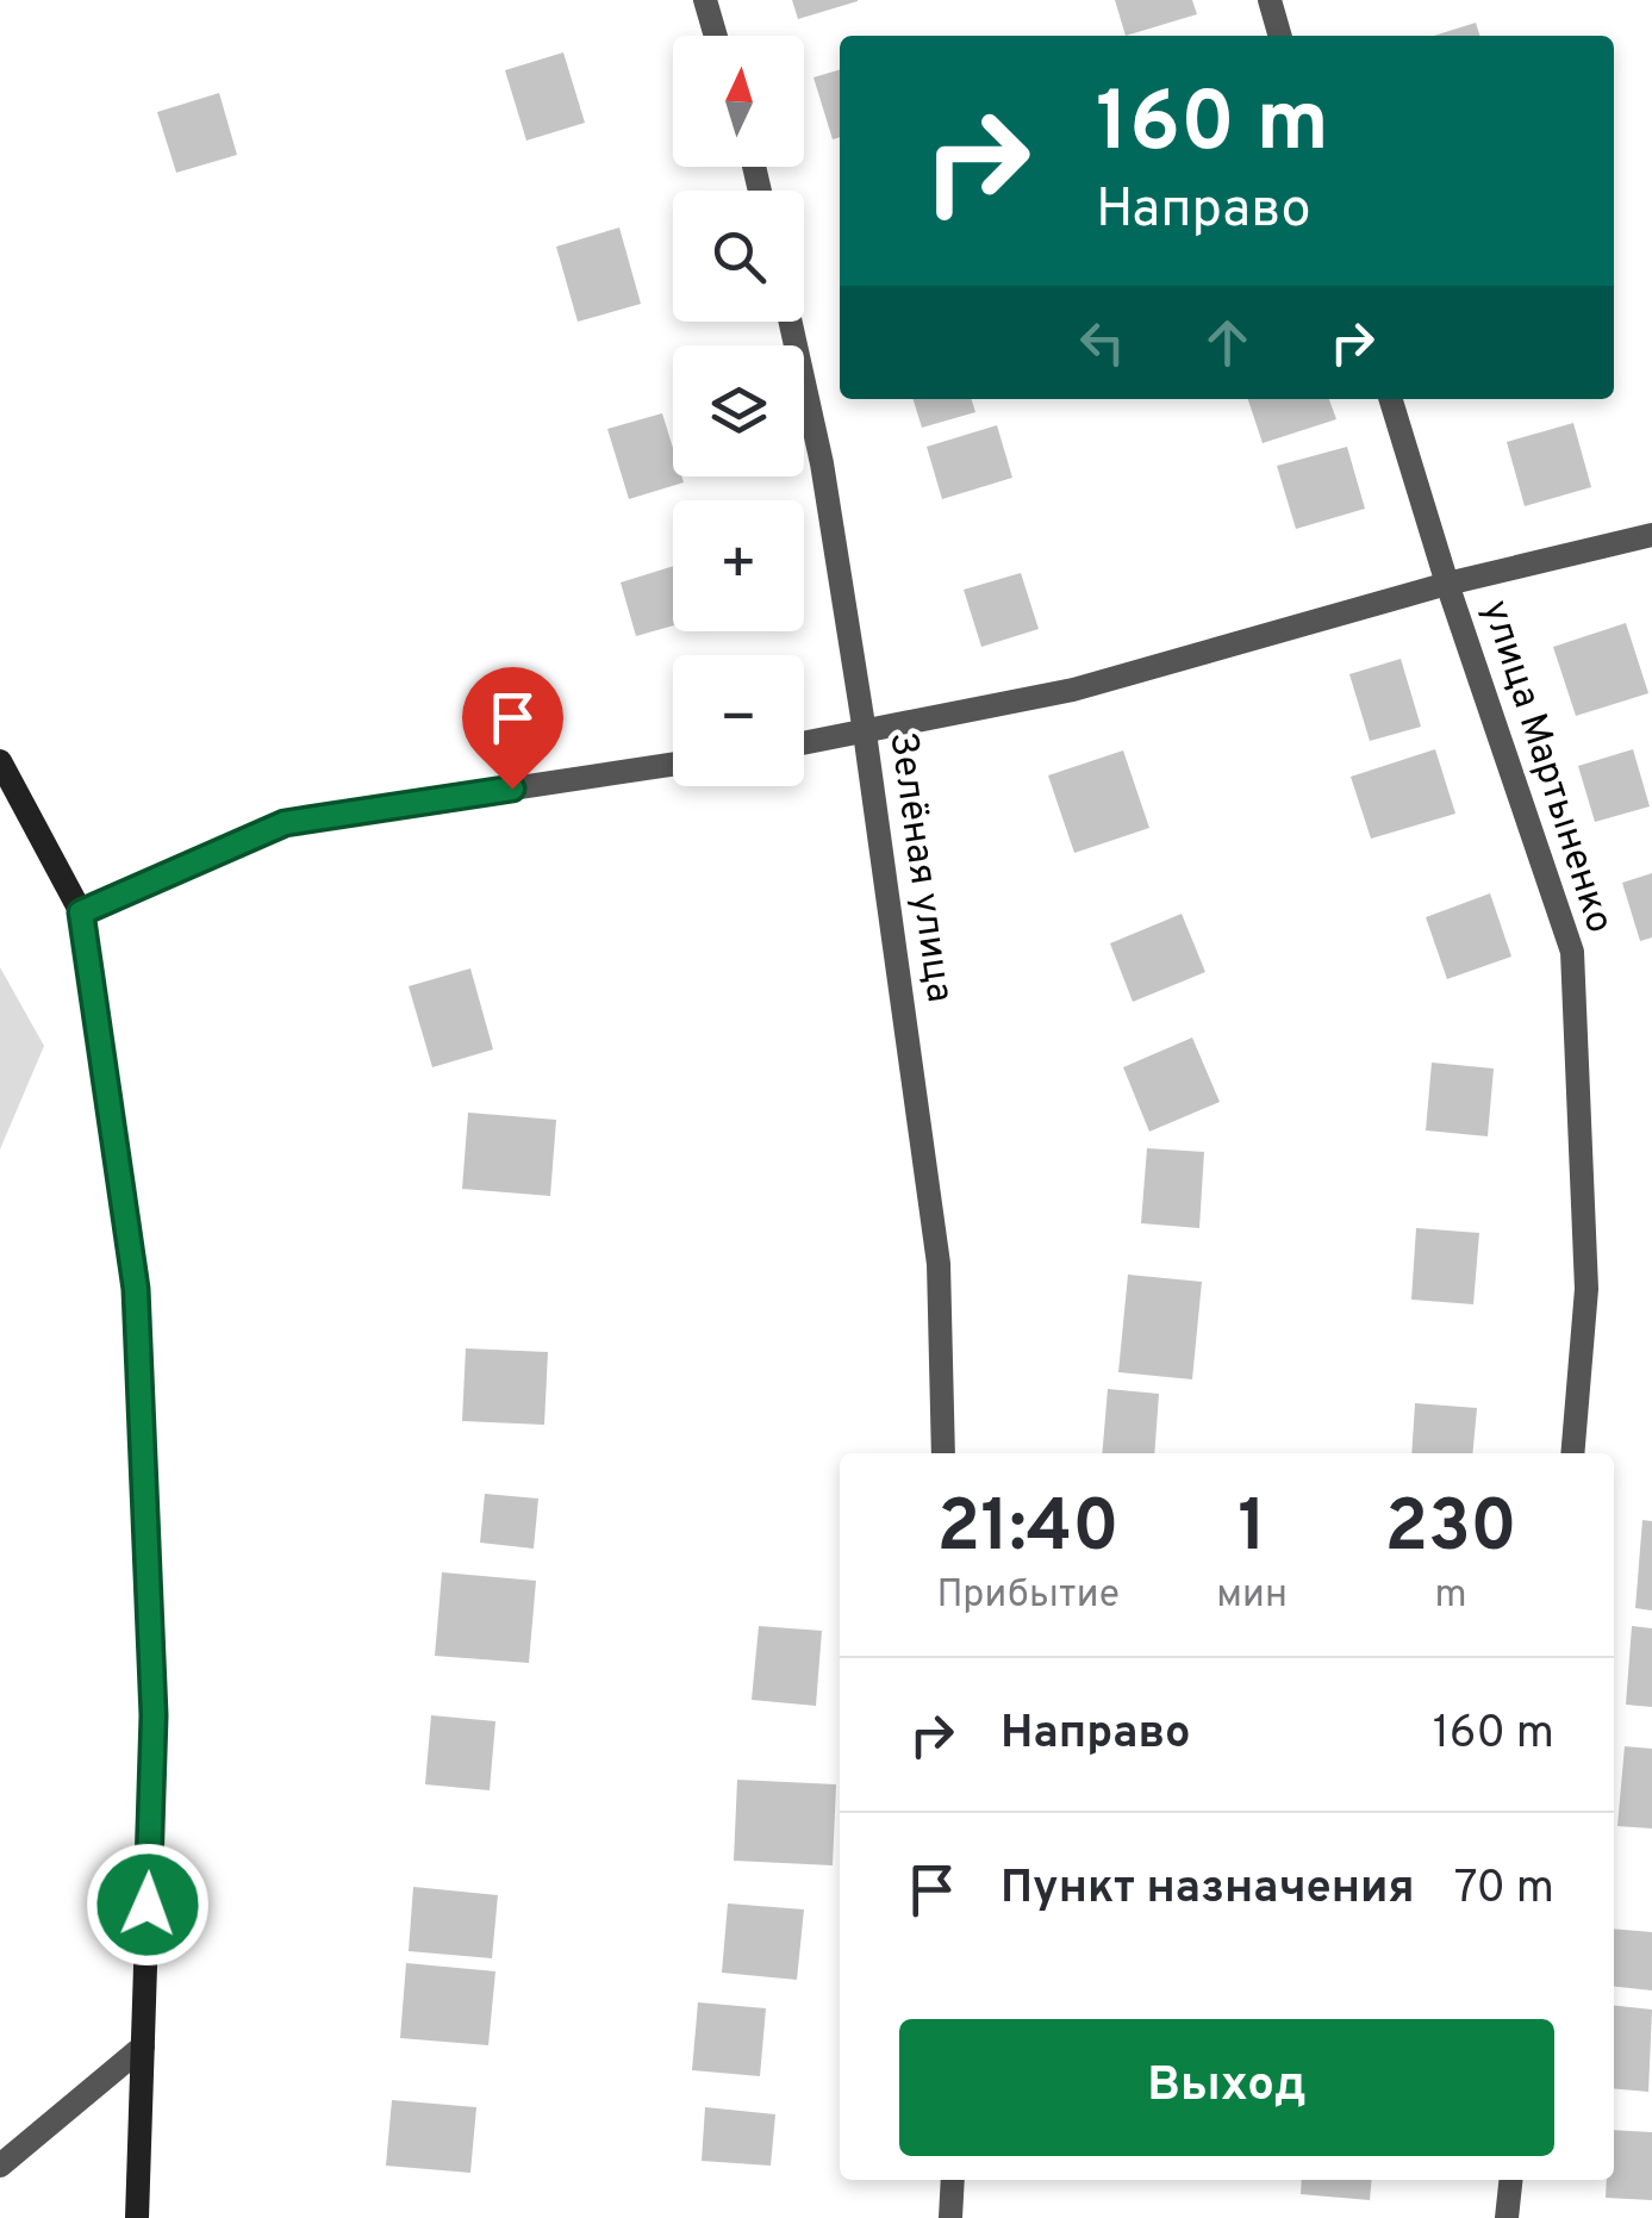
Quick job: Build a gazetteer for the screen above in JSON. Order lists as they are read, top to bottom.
{
  "streets": {
    "street": ["улица Мартыненко", "Зелёная улица"]
  },
  "north": "top",
  "page": {
    "map_buttons": ["+", "−"],
    "turn": ["160 m", "Направо"],
    "eta": [
      "21:40",
      "Прибытие",
      "1",
      "мин",
      "230",
      "m"
    ],
    "list": [
      {
        "name": "Направо",
        "value": "160 m"
      },
      {
        "name": "Пункт назначения",
        "value": "70 m"
      }
    ],
    "buttons": "Выход"
  }
}
